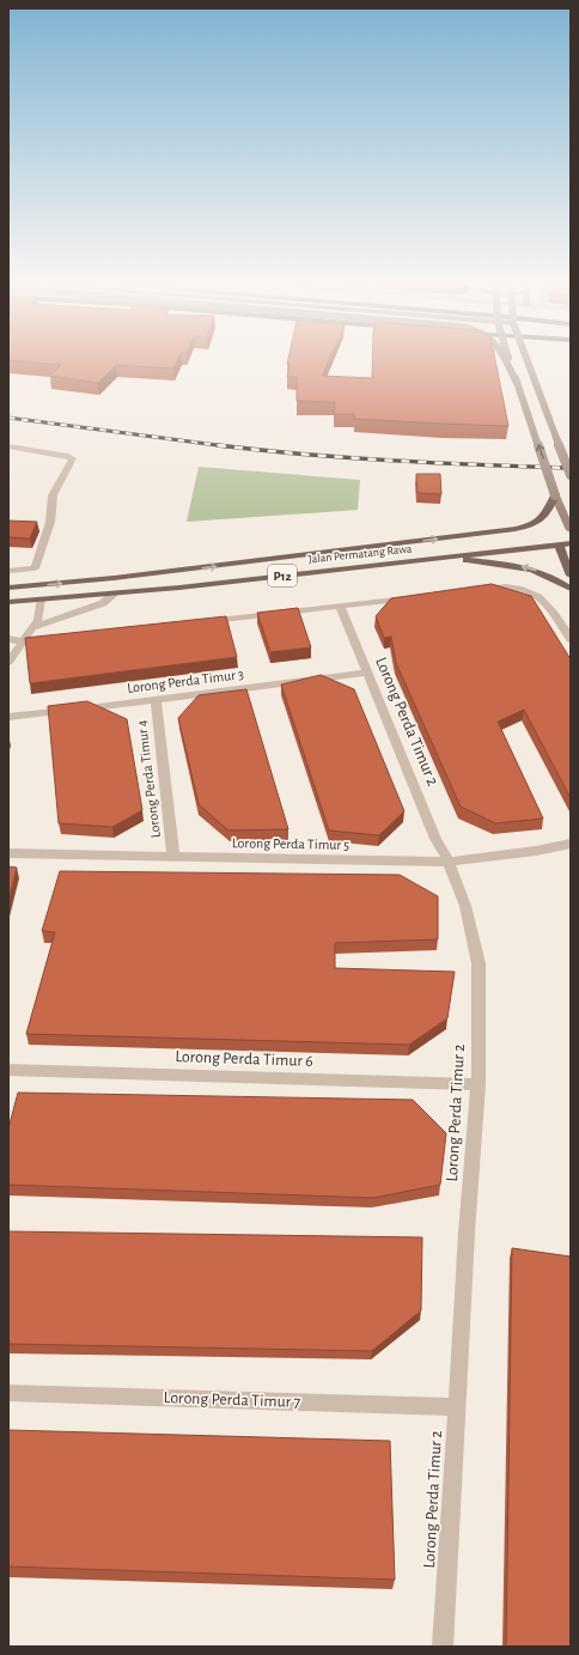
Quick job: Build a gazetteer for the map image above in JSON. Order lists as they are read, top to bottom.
{
  "streets": {
    "main road": ["Jalan Permatang Rawa", "P12"],
    "street": [
      "Lorong Perda Timur 3",
      "Lorong Perda Timur 2",
      "Lorong Perda Timur 4",
      "Lorong Perda Timur 5",
      "Lorong Perda Timur 6",
      "Lorong Perda Timur 7"
    ]
  },
  "crossings": [
    ["Lorong Perda Timur 3", "Lorong Perda Timur 2"],
    ["Lorong Perda Timur 3", "Lorong Perda Timur 4"],
    ["Lorong Perda Timur 2", "Lorong Perda Timur 5"],
    ["Lorong Perda Timur 2", "Lorong Perda Timur 6"],
    ["Lorong Perda Timur 2", "Lorong Perda Timur 7"],
    ["Lorong Perda Timur 4", "Lorong Perda Timur 5"]
  ]
}
